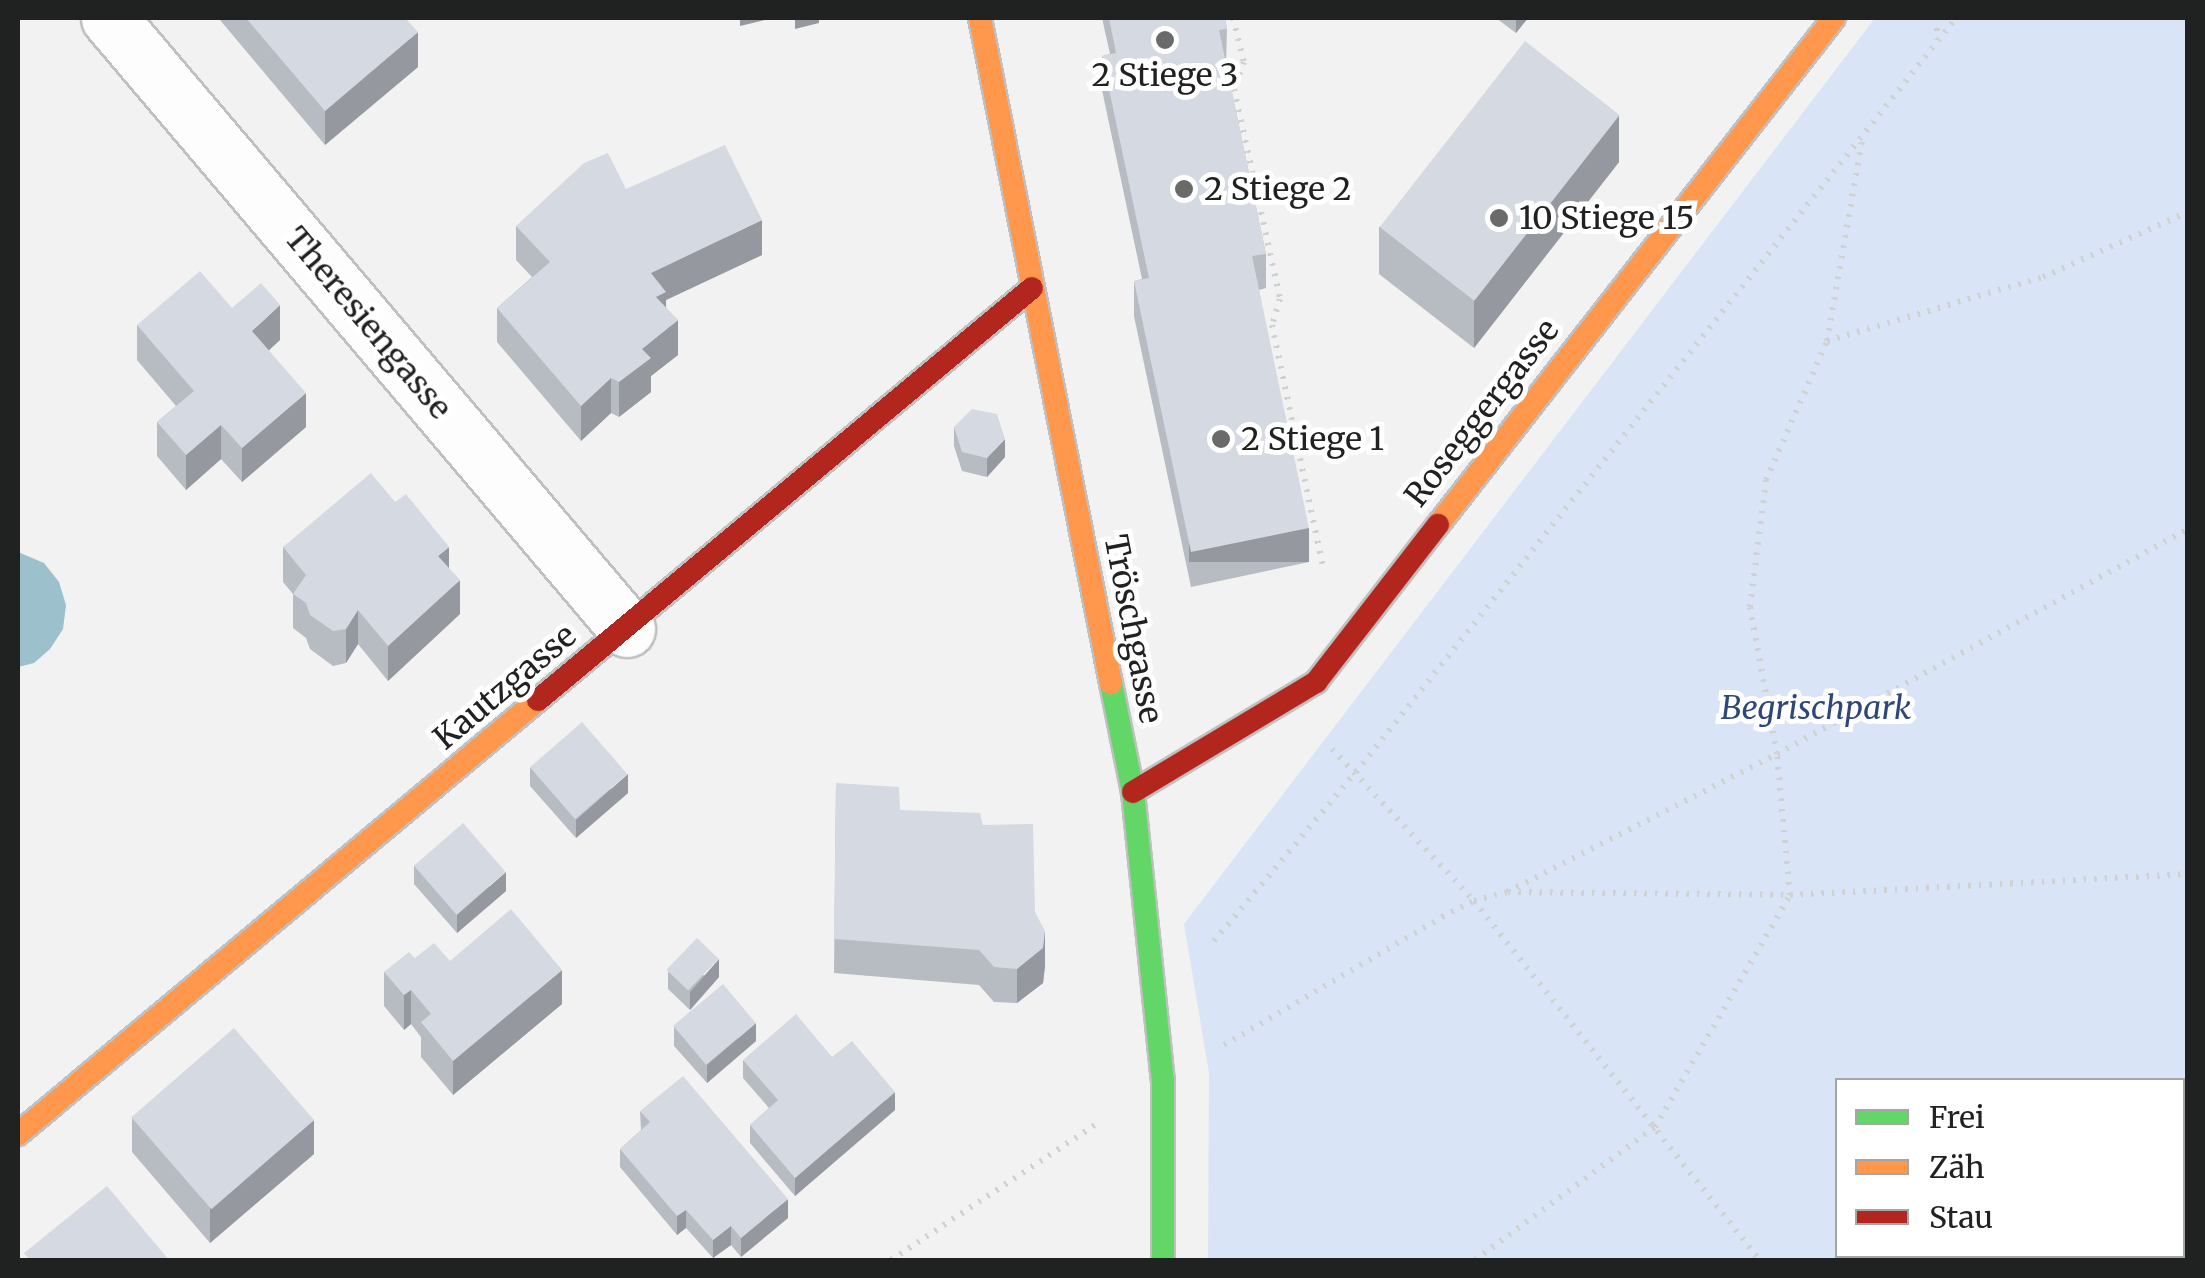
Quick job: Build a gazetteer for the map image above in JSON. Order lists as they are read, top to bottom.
{
  "streets": {
    "street": [
      "Theresiengasse",
      "Roseggergasse",
      "Tröschgasse",
      "Kautzgasse"
    ]
  },
  "crossings": [
    ["Theresiengasse", "Kautzgasse"],
    ["Roseggergasse", "Tröschgasse"],
    ["Tröschgasse", "Kautzgasse"]
  ],
  "parks": ["Begrischpark"],
  "places": [
    "2 Stiege 3",
    "2 Stiege 2",
    "10 Stiege 15",
    "2 Stiege 1"
  ],
  "legend": ["Frei", "Zäh", "Stau"]
}
